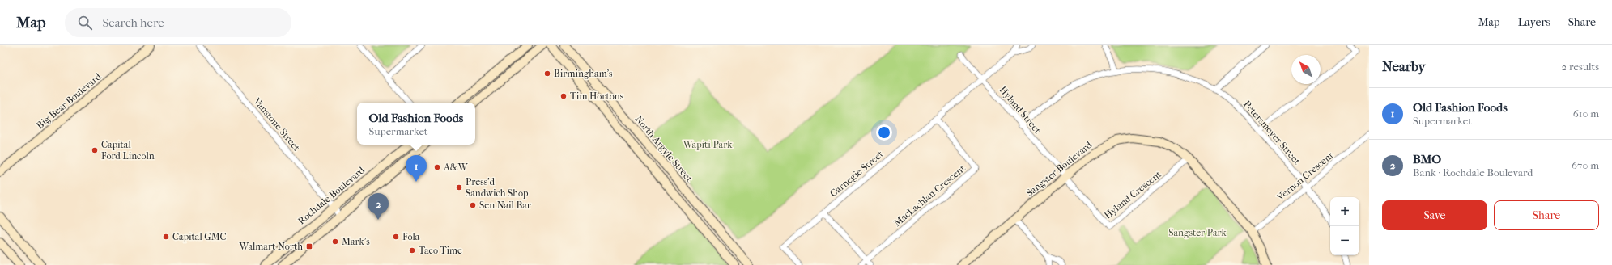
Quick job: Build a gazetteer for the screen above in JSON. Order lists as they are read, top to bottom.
{
  "streets": {
    "street": [
      "Big Bear Boulevard",
      "Hyland Street",
      "Vanstone Street",
      "Petersmeyer Street",
      "North Argyle Street",
      "Sangster Boulevard",
      "Carnegie Street",
      "Vernon Crescent",
      "Hyland Crescent",
      "Rochdale Boulevard",
      "MacLachlan Crescent"
    ]
  },
  "crossings": [
    ["Hyland Street", "Petersmeyer Street"],
    ["Hyland Street", "Sangster Boulevard"],
    ["Hyland Street", "Carnegie Street"],
    ["Hyland Street", "Hyland Crescent"],
    ["Vanstone Street", "Rochdale Boulevard"],
    ["Petersmeyer Street", "Vernon Crescent"],
    ["Sangster Boulevard", "Vernon Crescent"],
    ["Sangster Boulevard", "Hyland Crescent"],
    ["Carnegie Street", "MacLachlan Crescent"]
  ],
  "parks": ["Wapiti Park", "Sangster Park"],
  "places": {
    "other": [
      "Birmingham's",
      "Tim Hortons",
      "Capital Ford Lincoln",
      "A&W",
      "Press'd Sandwich Shop",
      "Sen Nail Bar",
      "Capital GMC",
      "Fola",
      "Mark's",
      "Taco Time"
    ],
    "transit": ["Walmart North"]
  },
  "north": "top left",
  "page": {
    "header": "Map",
    "search": "Search here",
    "nav": ["Map", "Layers", "Share"],
    "heading": ["Nearby", "2 results"],
    "list": [
      {
        "mark": "1",
        "name": "Old Fashion Foods",
        "note": "Supermarket",
        "value": "610 m"
      },
      {
        "mark": "2",
        "name": "BMO",
        "note": "Bank · Rochdale Boulevard",
        "value": "670 m"
      }
    ],
    "popup": ["Old Fashion Foods", "Supermarket"],
    "pins": ["1", "2"],
    "buttons": ["Save", "Share"],
    "map_buttons": ["+", "−"]
  }
}
